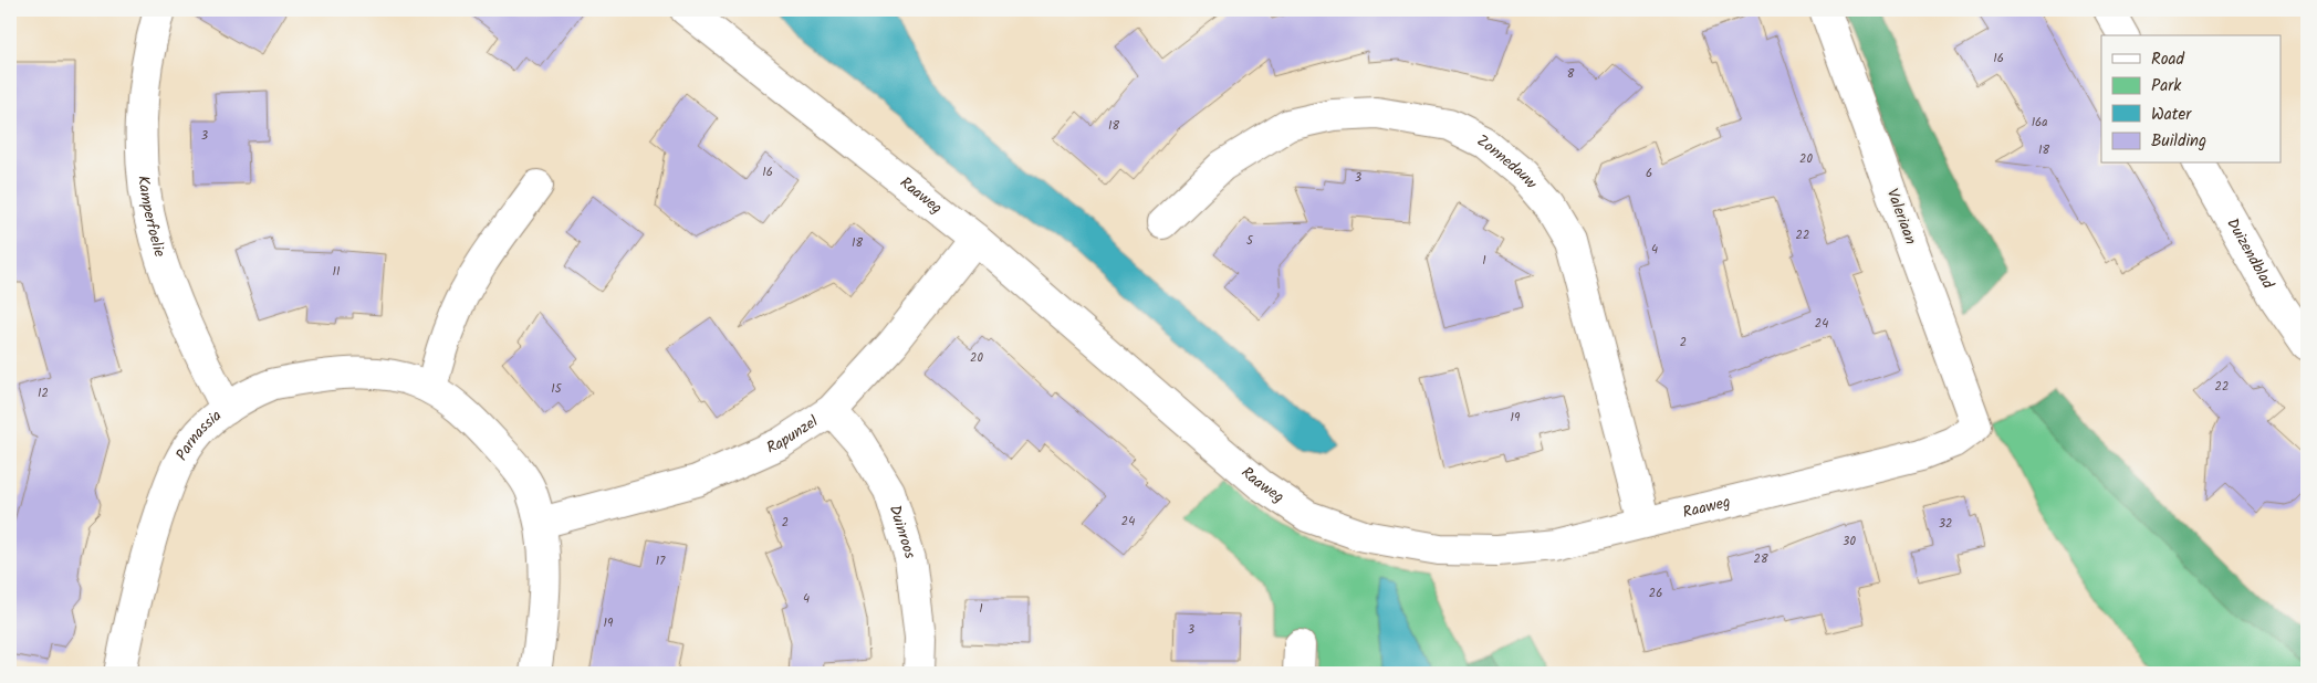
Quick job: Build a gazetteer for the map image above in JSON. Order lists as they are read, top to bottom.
{
  "streets": {
    "street": [
      "Zonnedauw",
      "Raaweg",
      "Kamperfoelie",
      "Valeriaan",
      "Duizendblad",
      "Rapunzel",
      "Parnassia",
      "Duinroos"
    ]
  },
  "crossings": [
    ["Zonnedauw", "Raaweg"],
    ["Raaweg", "Valeriaan"],
    ["Raaweg", "Rapunzel"],
    ["Kamperfoelie", "Parnassia"],
    ["Rapunzel", "Parnassia"],
    ["Rapunzel", "Duinroos"]
  ],
  "house_numbers": [
    "16",
    "8",
    "16a",
    "18",
    "3",
    "18",
    "20",
    "16",
    "6",
    "3",
    "22",
    "5",
    "18",
    "4",
    "1",
    "11",
    "24",
    "2",
    "20",
    "22",
    "15",
    "12",
    "19",
    "24",
    "2",
    "32",
    "30",
    "28",
    "17",
    "26",
    "4",
    "1",
    "19",
    "3"
  ],
  "legend": [
    "Road",
    "Park",
    "Water",
    "Building"
  ]
}
